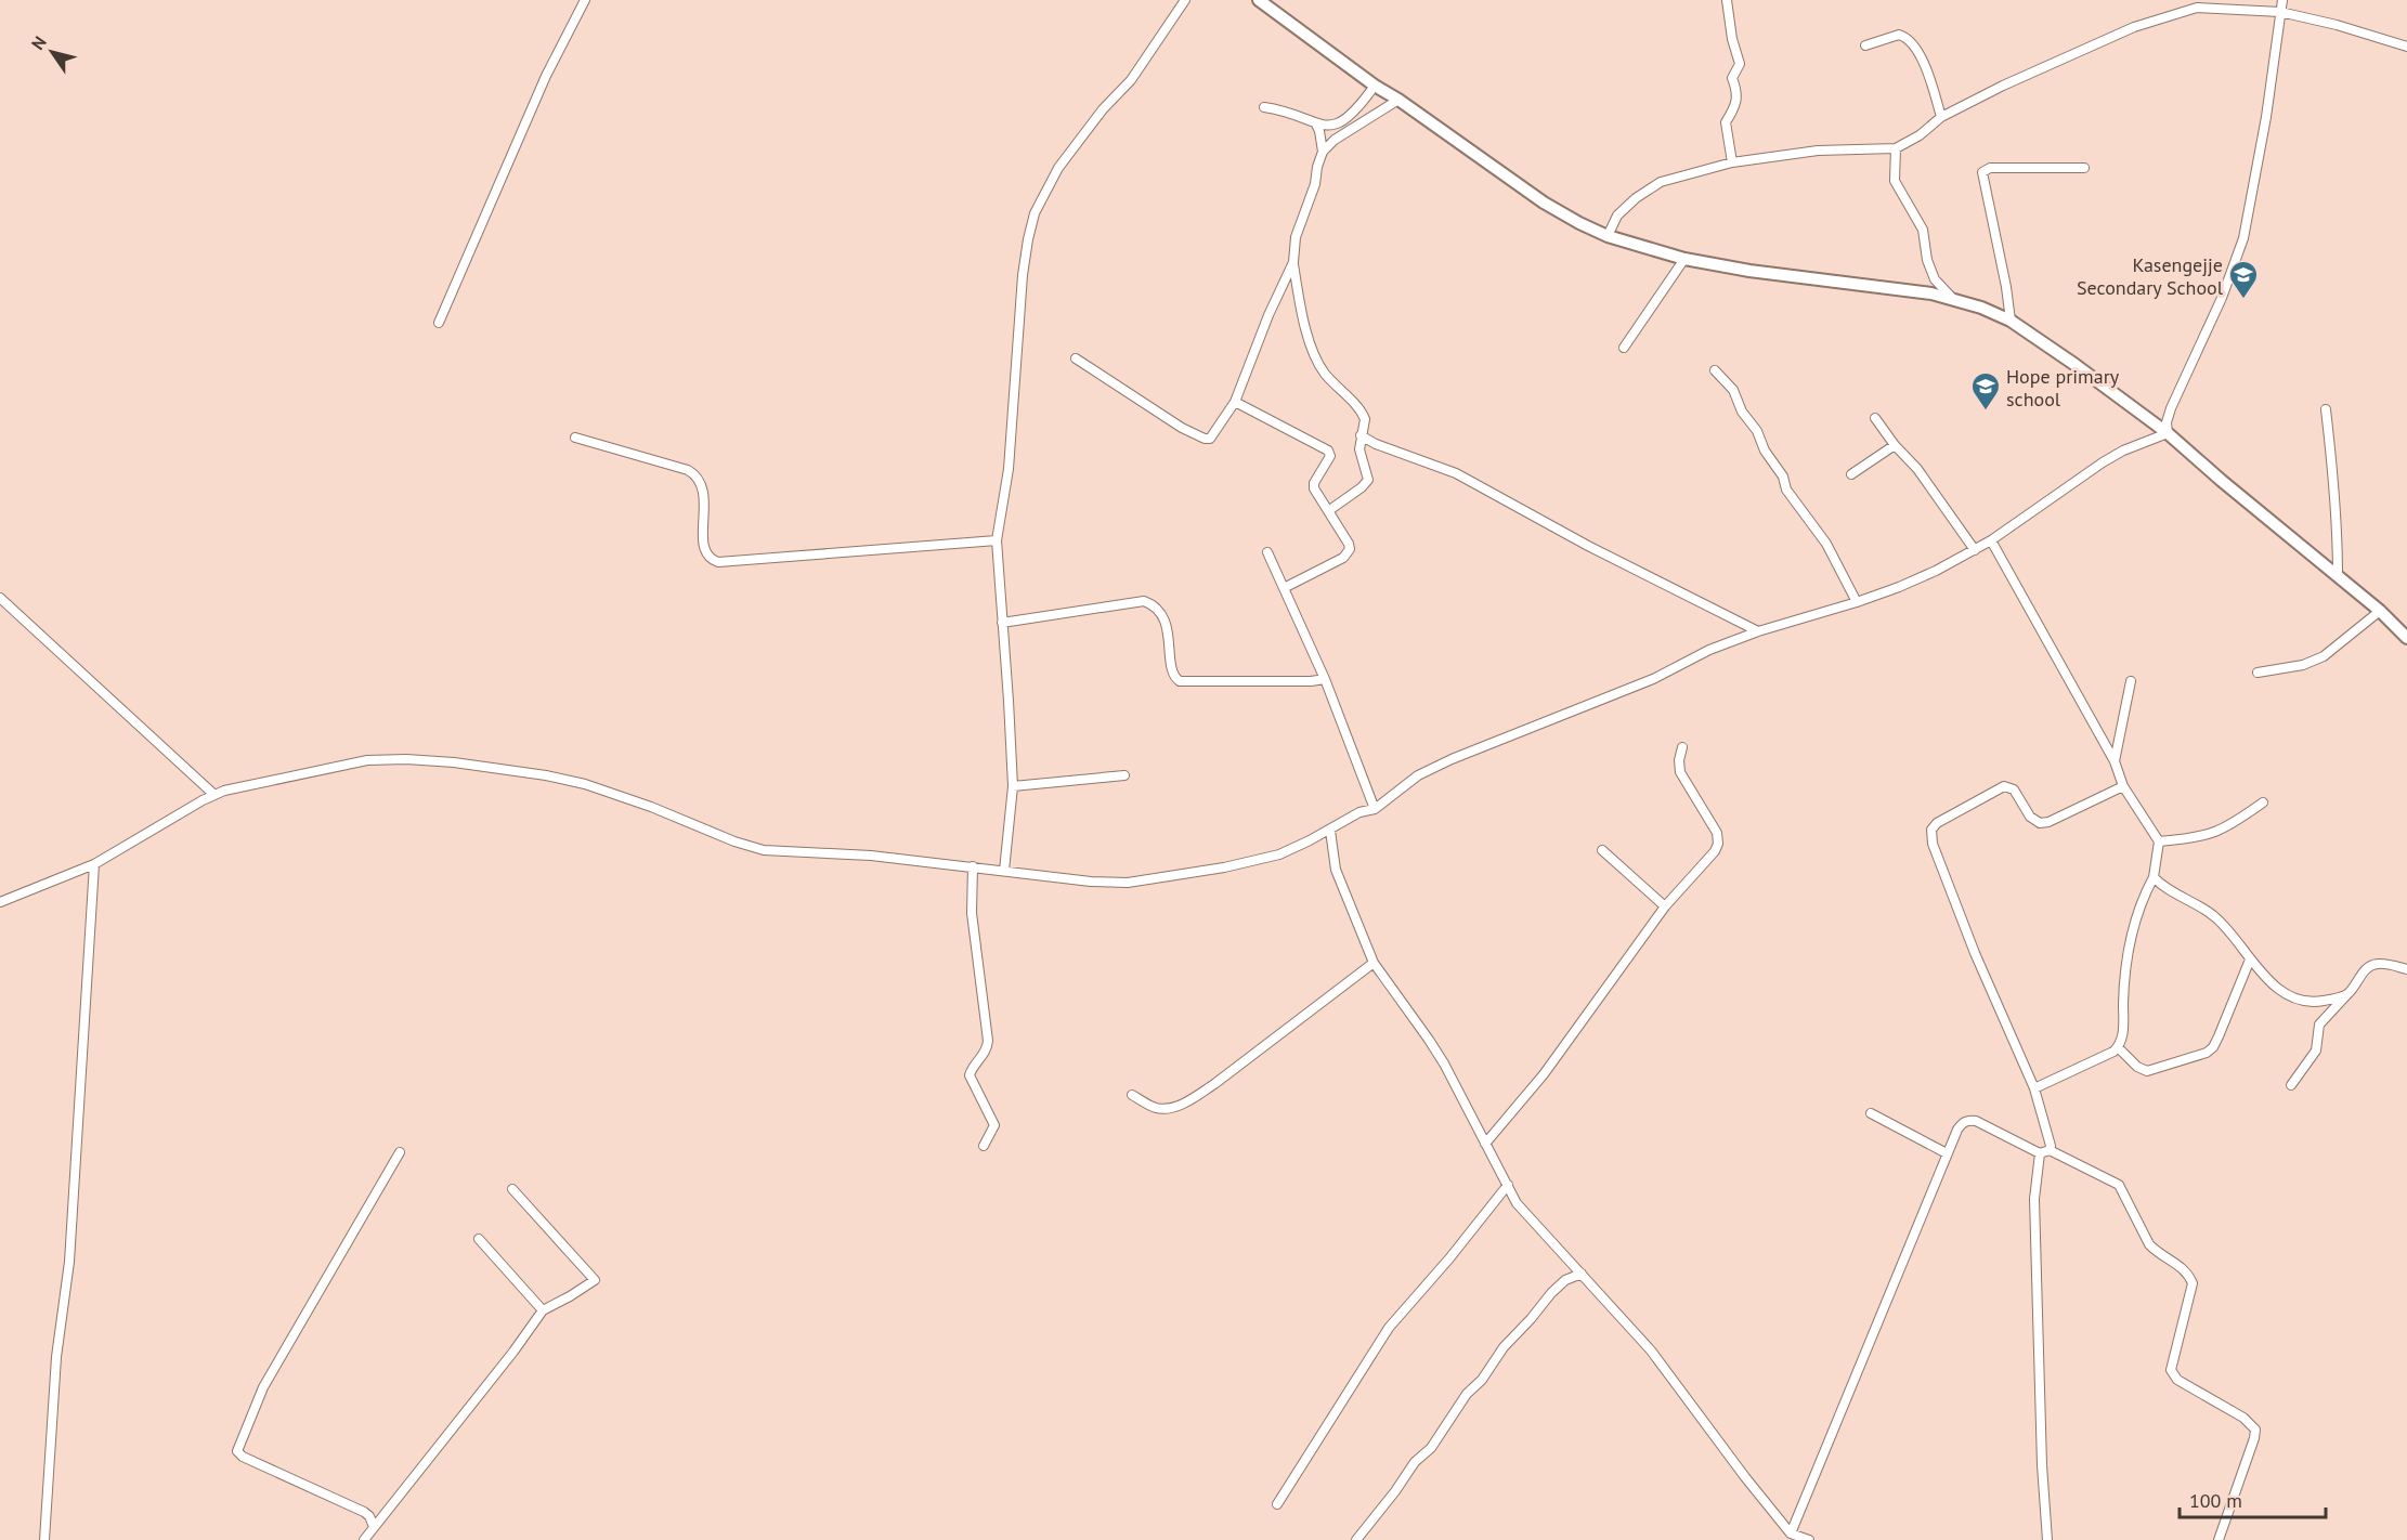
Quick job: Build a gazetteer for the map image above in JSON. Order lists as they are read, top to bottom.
{
  "places": {
    "school or university": ["Kasengejje Secondary School", "Hope primary school"]
  },
  "scale_bar": "100 m",
  "north": "top left"
}
